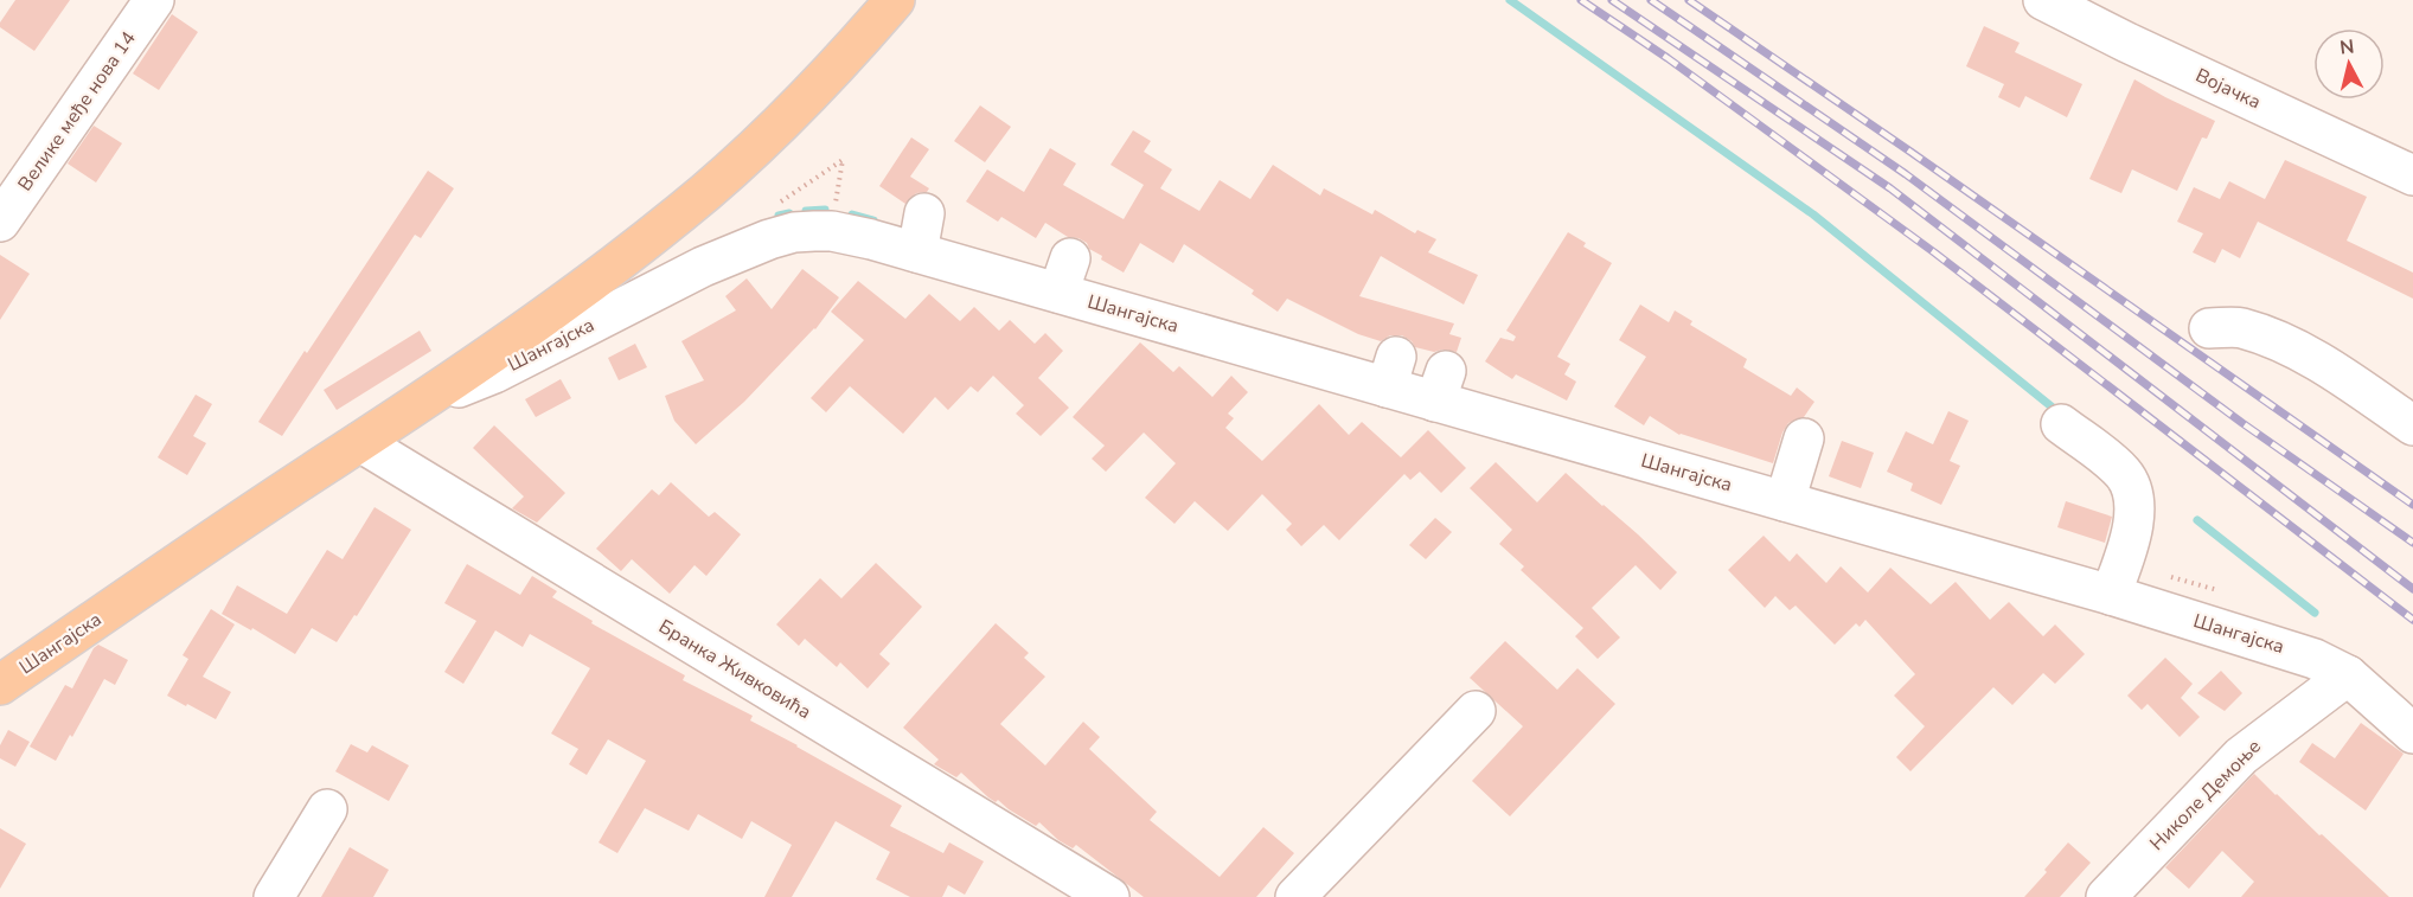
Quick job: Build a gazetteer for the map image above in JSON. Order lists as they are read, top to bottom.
{
  "streets": {
    "main road": ["Шангајска"],
    "street": [
      "Војачка",
      "Велике међе нова 14",
      "Бранка Живковића",
      "Николе Демоње"
    ]
  },
  "crossings": [
    ["Шангајска", "Бранка Живковића"],
    ["Шангајска", "Николе Демоње"]
  ],
  "north": "top"
}
